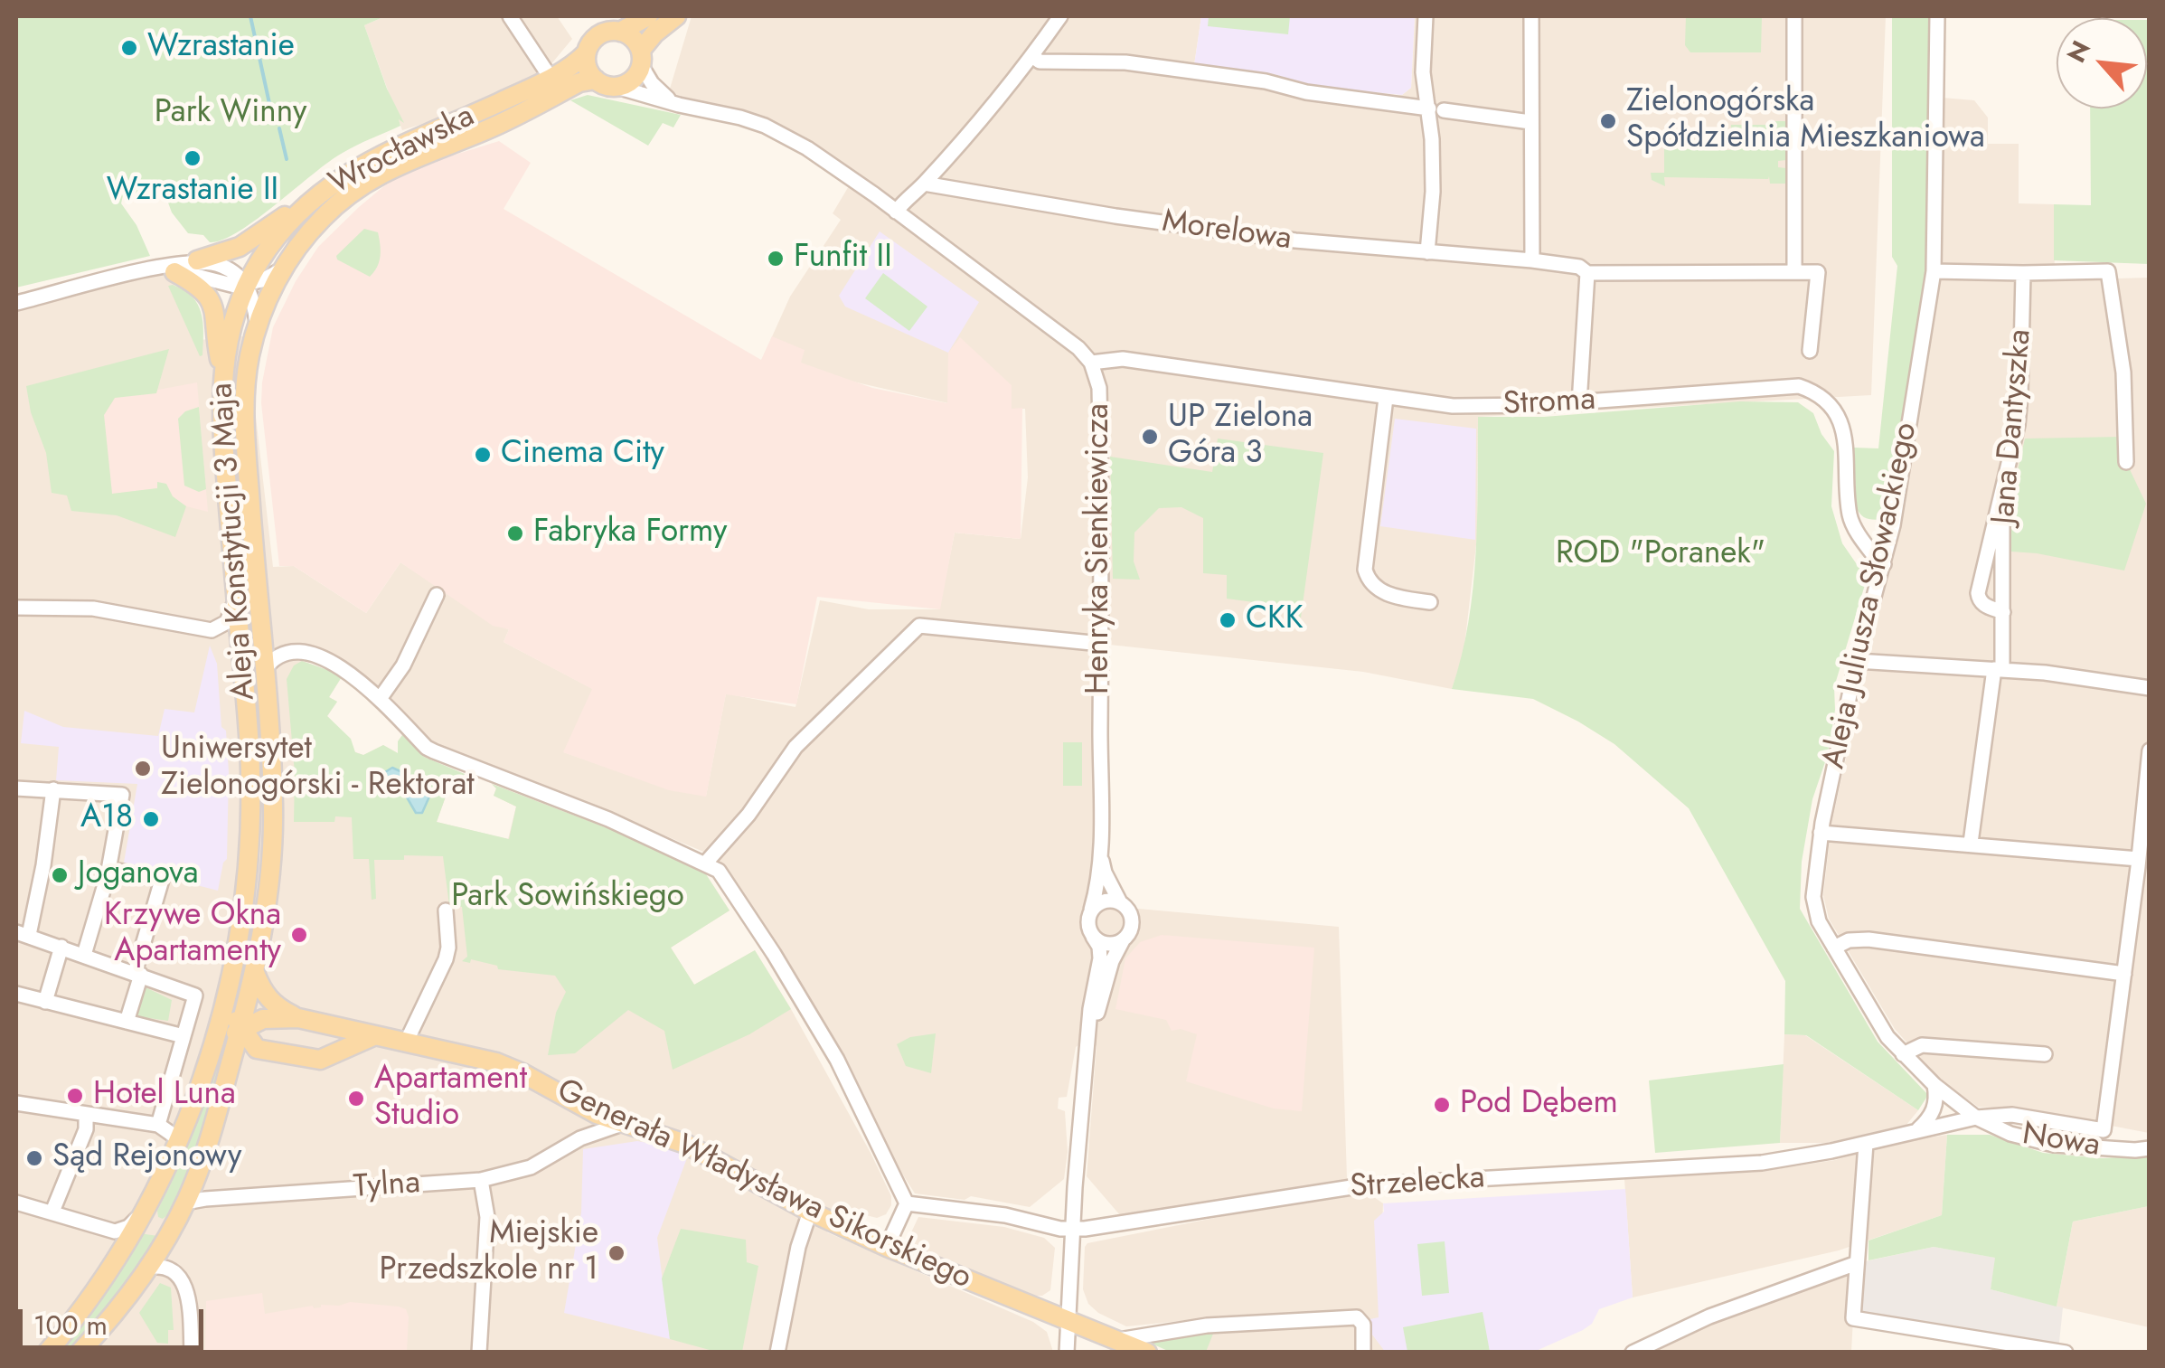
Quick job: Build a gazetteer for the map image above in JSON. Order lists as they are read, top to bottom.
{
  "streets": {
    "main road": ["Wrocławska", "Aleja Konstytucji 3 Maja", "Generała Władysława Sikorskiego"],
    "street": [
      "Morelowa",
      "Stroma",
      "Jana Dantyszka",
      "Henryka Sienkiewicza",
      "Aleja Juliusza Słowackiego",
      "Nowa",
      "Strzelecka",
      "Tylna"
    ]
  },
  "crossings": [
    ["Wrocławska", "Aleja Konstytucji 3 Maja"],
    ["Wrocławska", "Henryka Sienkiewicza"],
    ["Stroma", "Henryka Sienkiewicza"],
    ["Stroma", "Aleja Juliusza Słowackiego"],
    ["Aleja Konstytucji 3 Maja", "Generała Władysława Sikorskiego"],
    ["Aleja Konstytucji 3 Maja", "Tylna"],
    ["Aleja Juliusza Słowackiego", "Nowa"],
    ["Aleja Juliusza Słowackiego", "Strzelecka"],
    ["Nowa", "Strzelecka"],
    ["Generała Władysława Sikorskiego", "Tylna"]
  ],
  "parks": ["Park Winny", "ROD \"Poranek\"", "Park Sowińskiego"],
  "places": [
    "Wzrastanie",
    "Zielonogórska Spółdzielnia Mieszkaniowa",
    "Wzrastanie II",
    "Funfit II",
    "UP Zielona Góra 3",
    "Cinema City",
    "Fabryka Formy",
    "CKK",
    "Uniwersytet Zielonogórski - Rektorat",
    "A18",
    "Joganova",
    "Krzywe Okna Apartamenty",
    "Hotel Luna",
    "Apartament Studio",
    "Pod Dębem",
    "Sąd Rejonowy",
    "Miejskie Przedszkole nr 1"
  ],
  "scale_bar": "100 m",
  "north": "top left"
}
